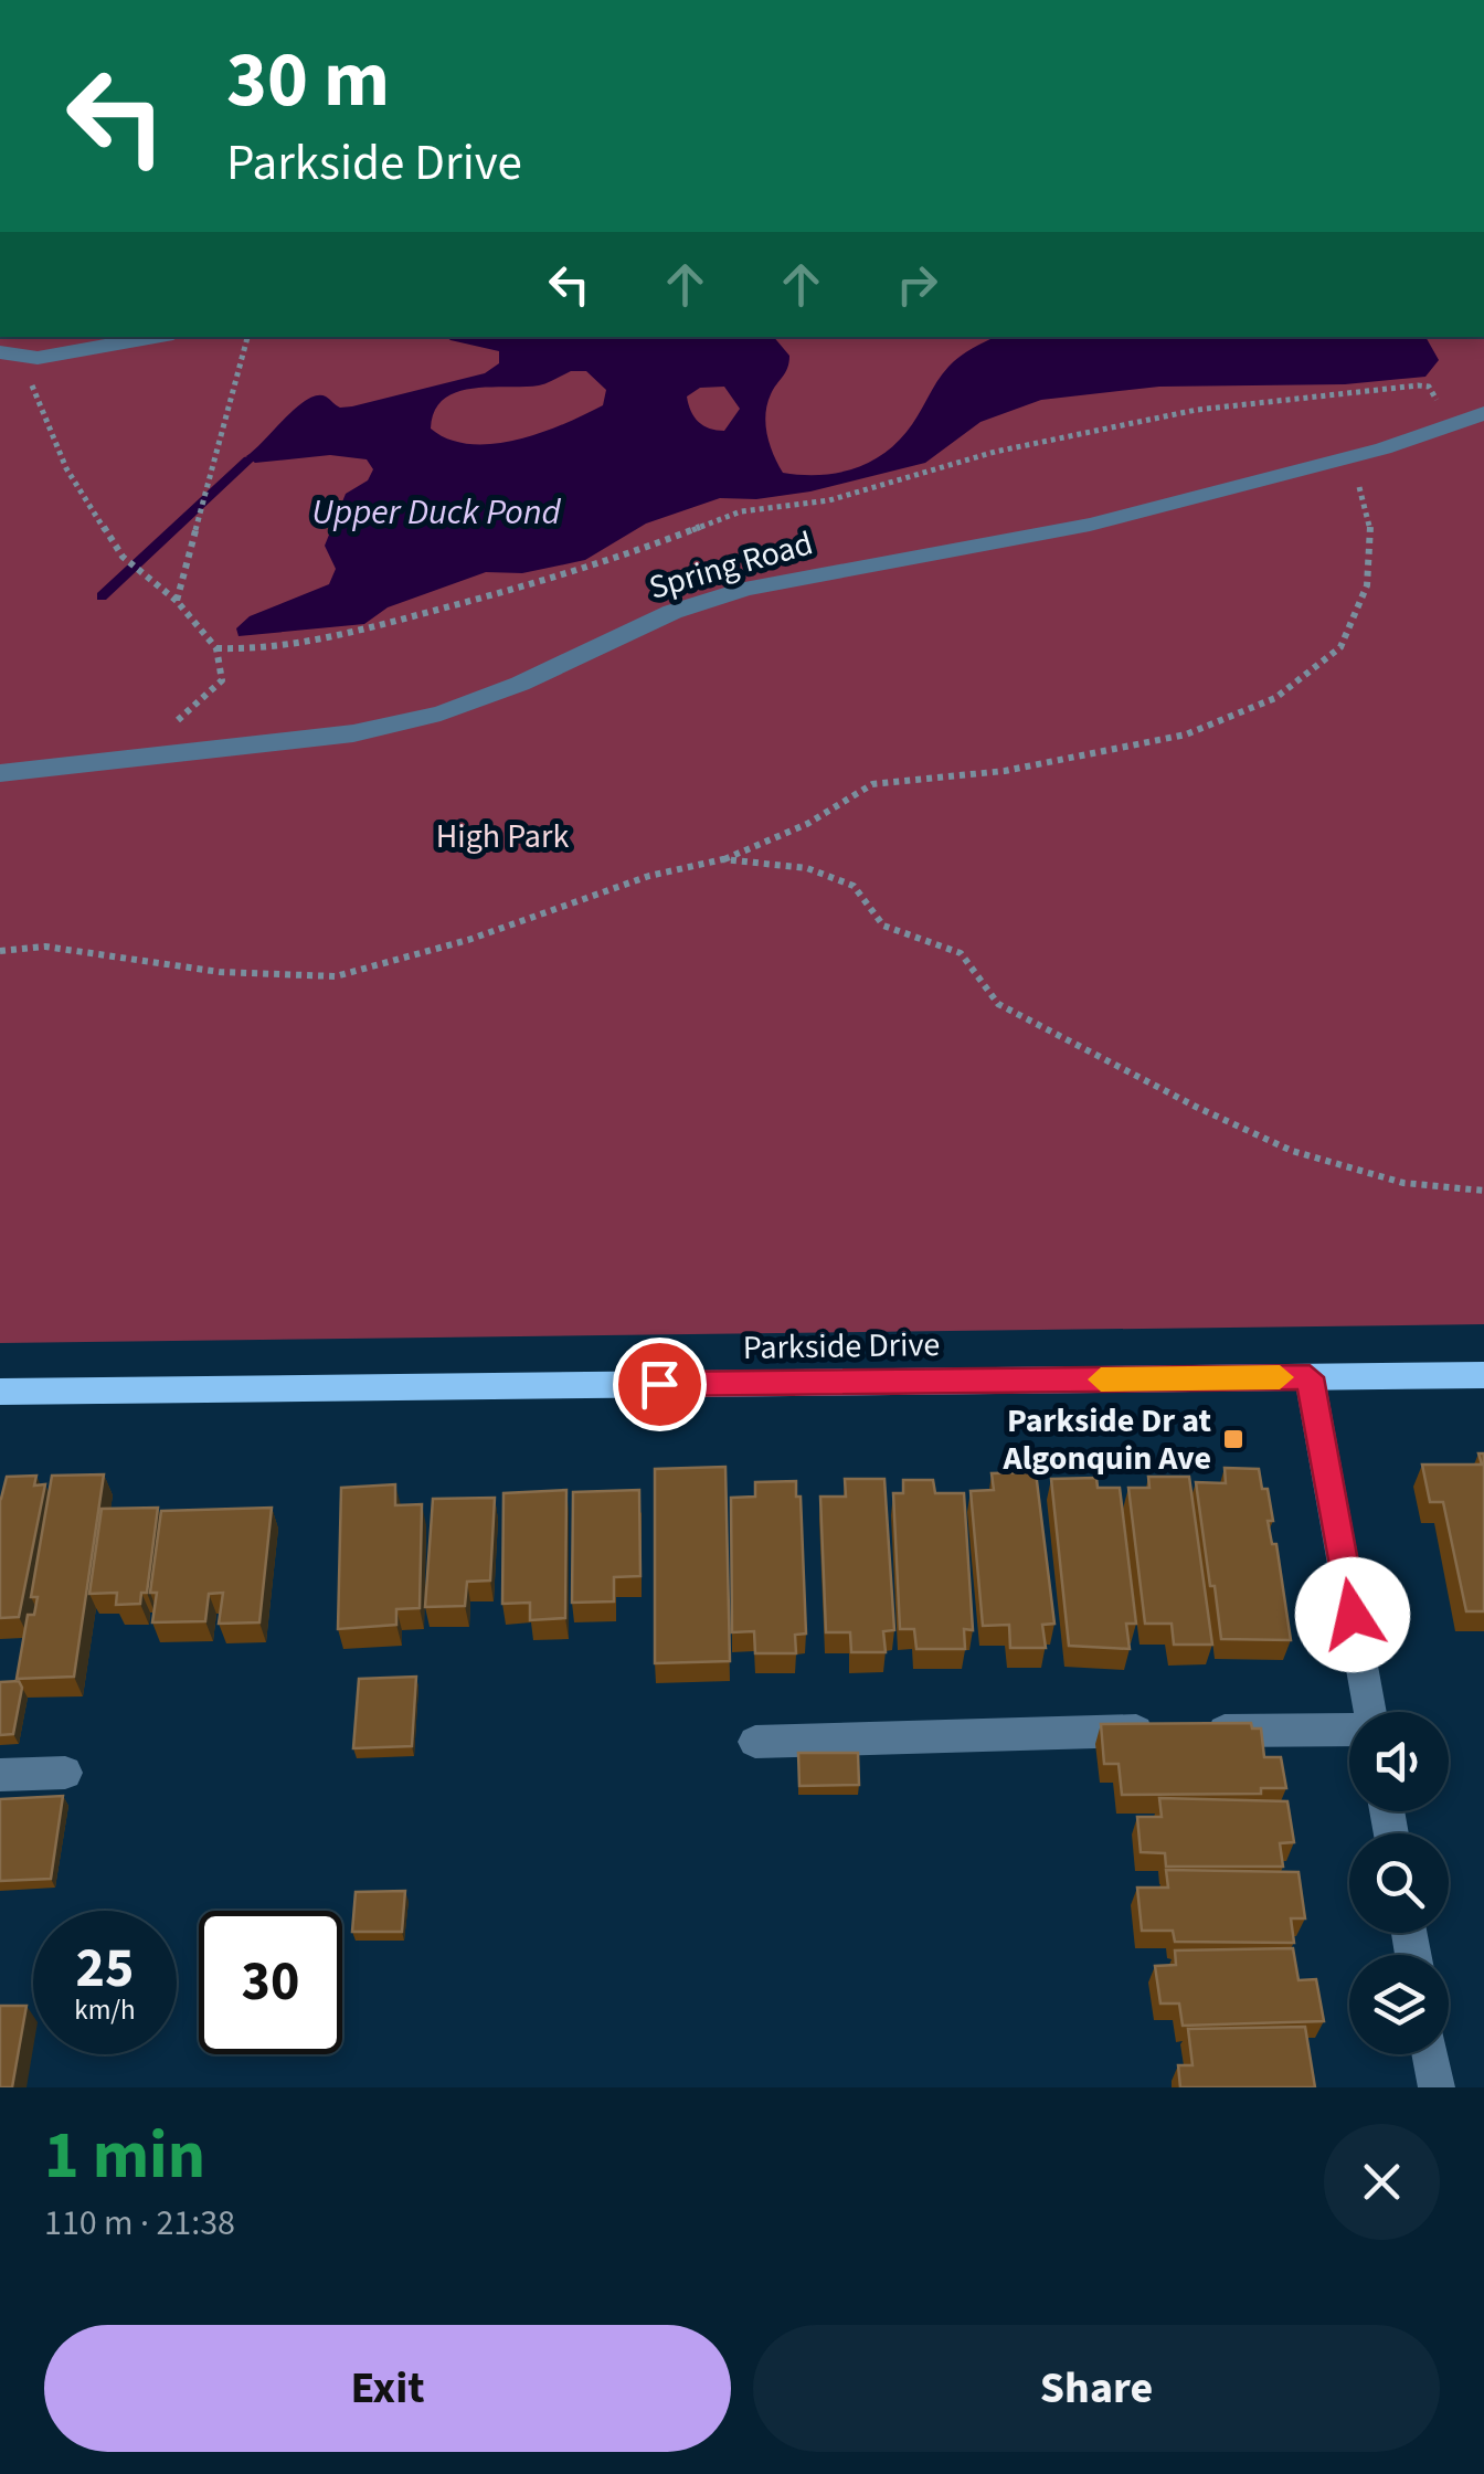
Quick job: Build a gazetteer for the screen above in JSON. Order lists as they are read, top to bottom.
{
  "streets": {
    "main road": ["Parkside Drive"],
    "street": ["Spring Road"]
  },
  "water": ["Upper Duck Pond"],
  "parks": ["High Park"],
  "places": {
    "transit": ["Parkside Dr at Algonquin Ave"]
  },
  "page": {
    "turn": ["30 m", "Parkside Drive"],
    "speed": "25 km/h",
    "limit": "30",
    "heading": ["1 min", "110 m · 21:38"],
    "buttons": ["Exit", "Share"]
  }
}
